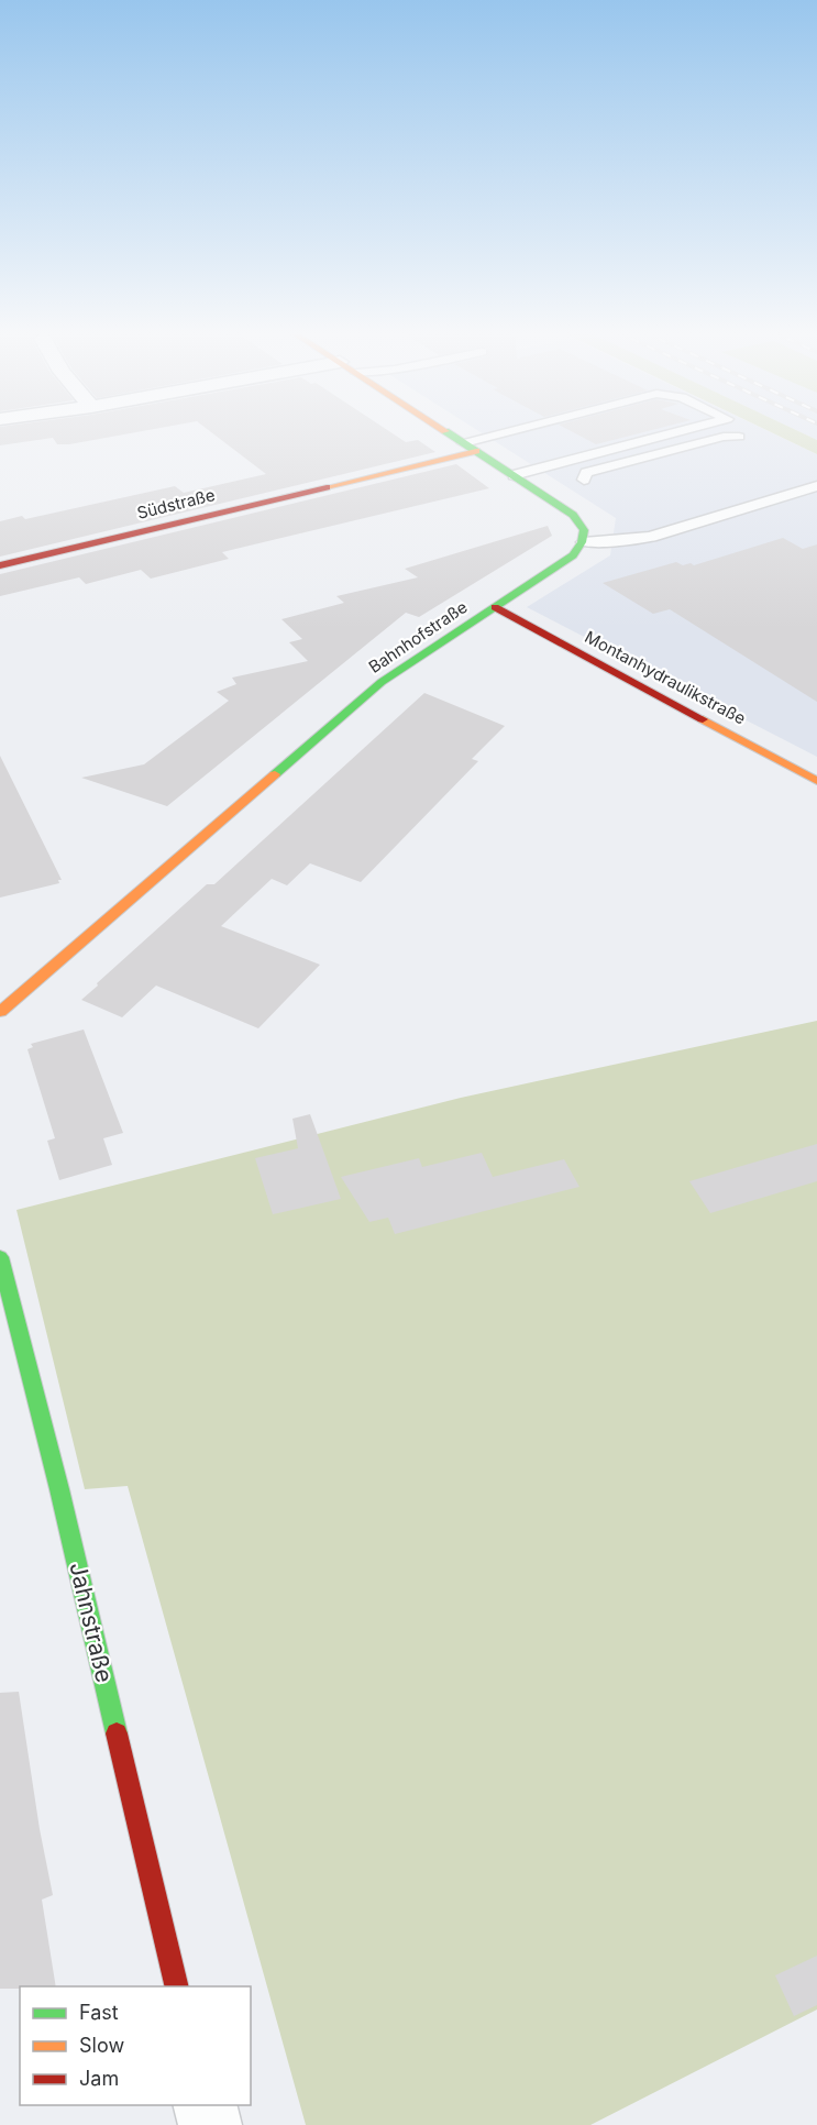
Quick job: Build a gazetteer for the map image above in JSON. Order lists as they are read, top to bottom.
{
  "streets": {
    "main road": [
      "Südstraße",
      "Bahnhofstraße",
      "Montanhydraulikstraße",
      "Jahnstraße"
    ]
  },
  "crossings": [
    ["Bahnhofstraße", "Montanhydraulikstraße"]
  ],
  "legend": ["Fast", "Slow", "Jam"]
}
